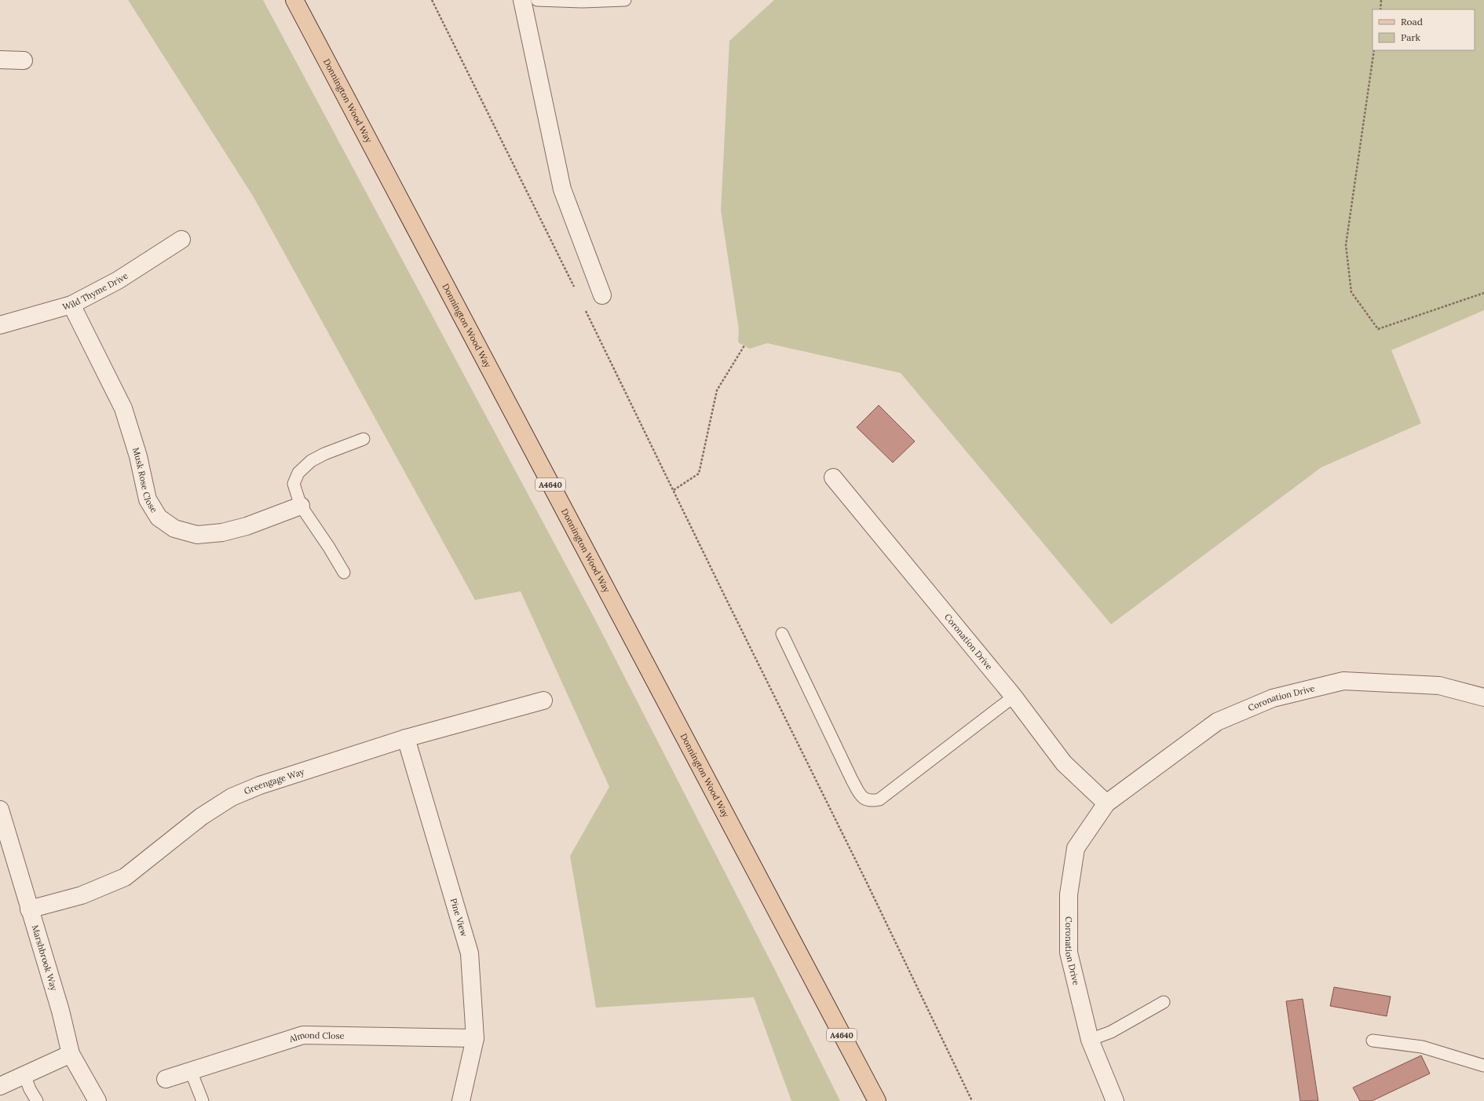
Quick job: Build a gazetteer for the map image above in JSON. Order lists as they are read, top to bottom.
{
  "streets": {
    "main road": ["Donnington Wood Way", "A4640"],
    "street": [
      "Wild Thyme Drive",
      "Musk Rose Close",
      "Coronation Drive",
      "Greengage Way",
      "Pine View",
      "Marshbrook Way",
      "Almond Close"
    ]
  },
  "crossings": [
    ["Wild Thyme Drive", "Musk Rose Close"],
    ["Greengage Way", "Pine View"],
    ["Greengage Way", "Marshbrook Way"],
    ["Pine View", "Almond Close"]
  ],
  "legend": ["Road", "Park"]
}
